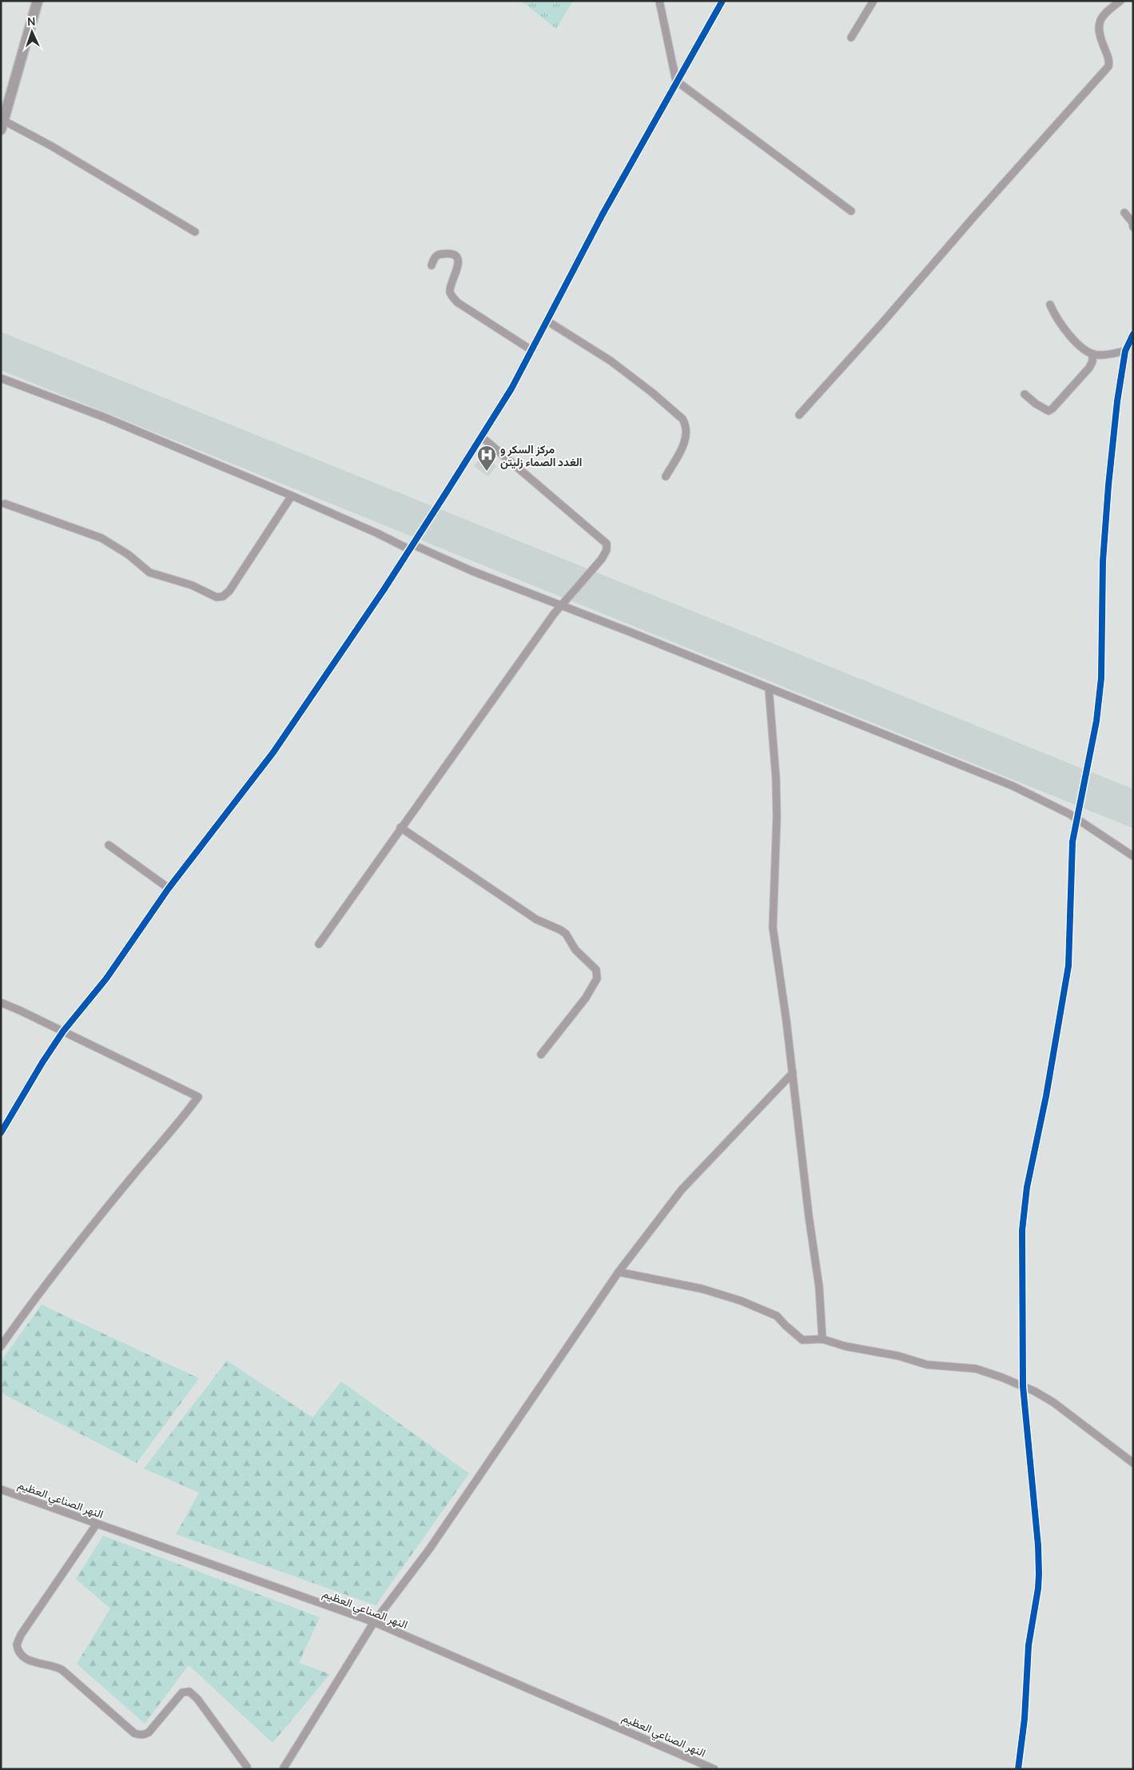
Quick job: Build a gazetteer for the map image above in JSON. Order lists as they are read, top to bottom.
{
  "streets": {
    "street": ["النهر الصناعي العظيم"]
  },
  "places": {
    "hospital": ["مركز السكر و الغدد الصماء زليتن"]
  },
  "north": "top"
}
